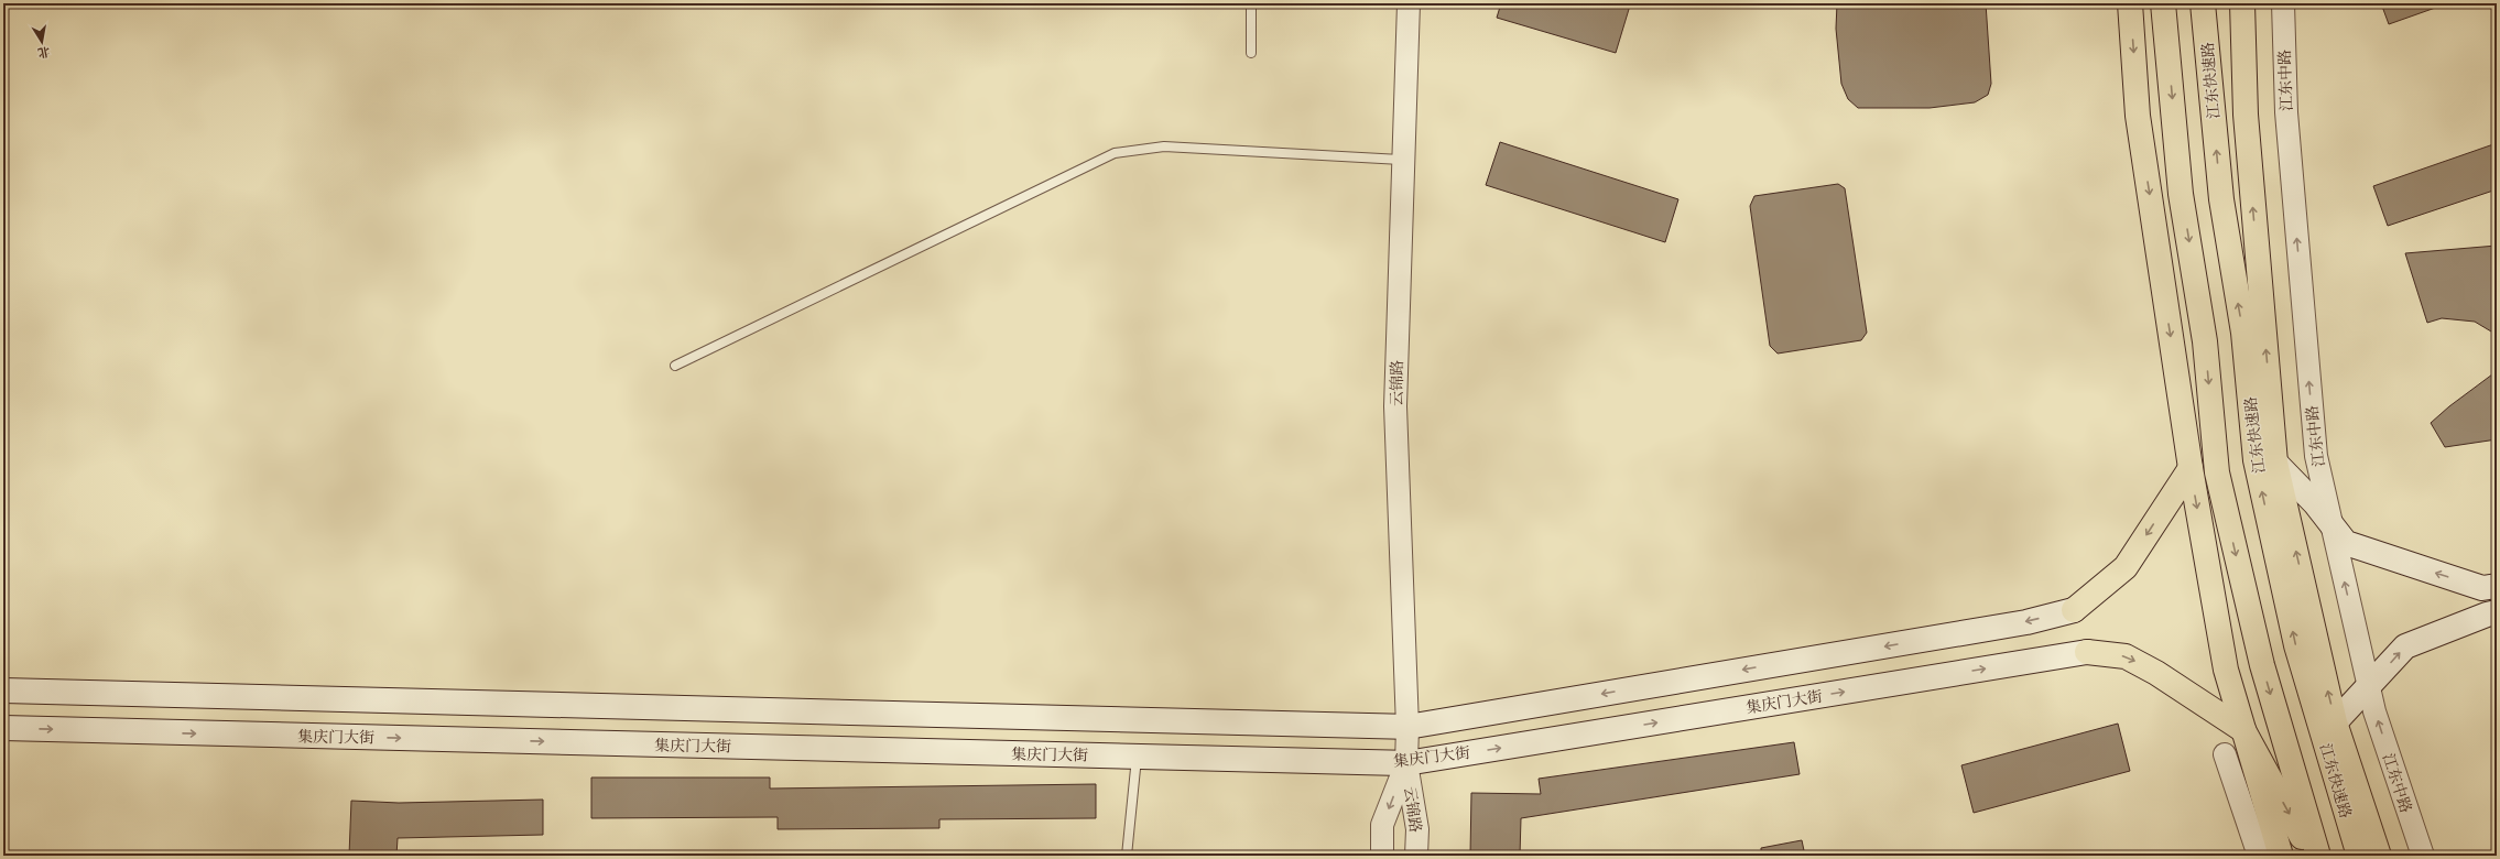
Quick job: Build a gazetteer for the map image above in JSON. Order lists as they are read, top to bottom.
{
  "streets": {
    "main road": ["江东快速路", "集庆门大街"],
    "street": ["江东中路", "云锦路"]
  },
  "crossings": [
    ["云锦路", "集庆门大街"]
  ],
  "one_way": ["江东中路"],
  "north": "bottom"
}
